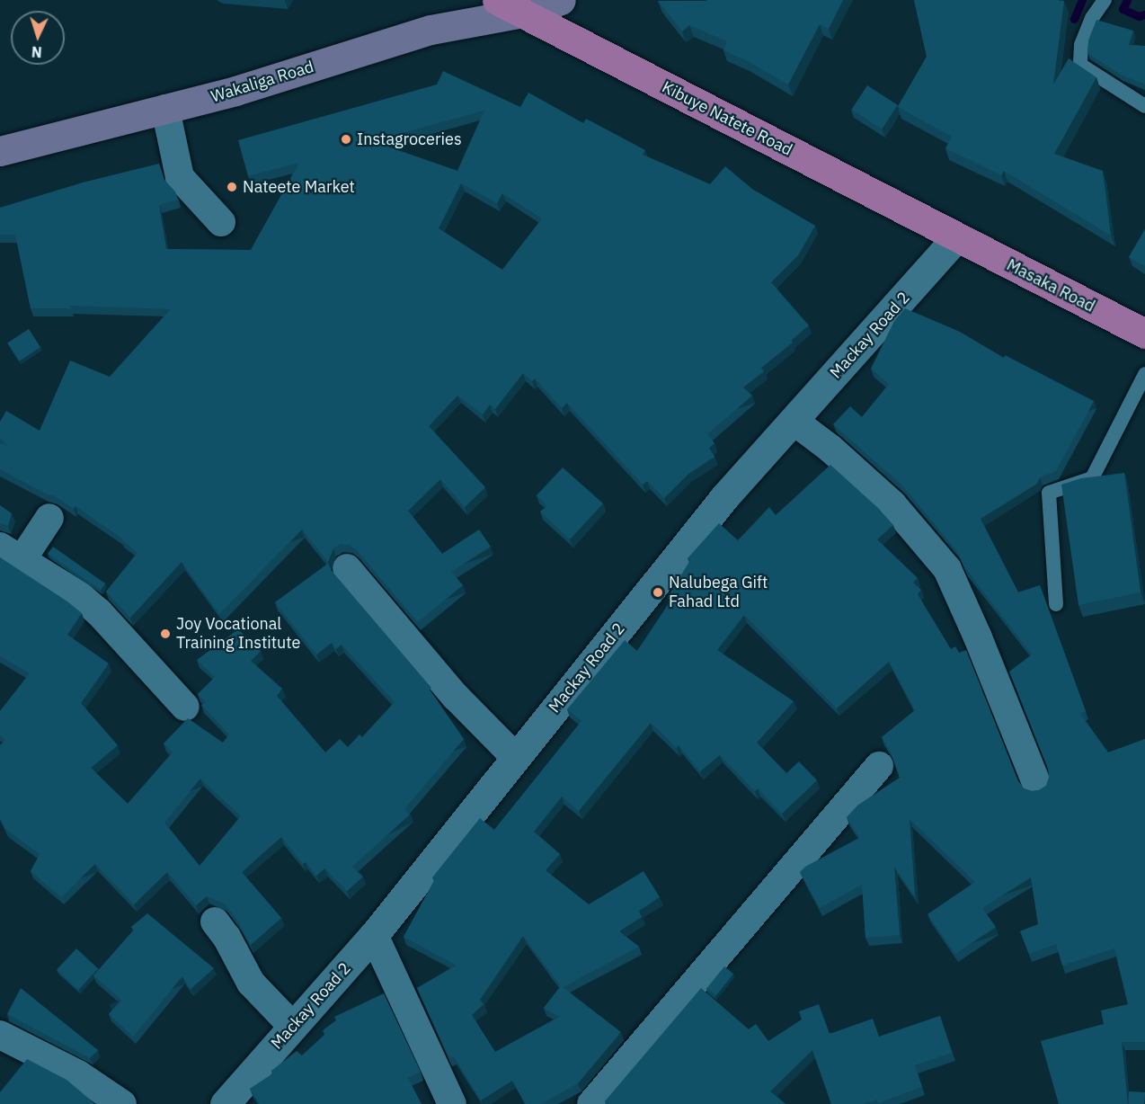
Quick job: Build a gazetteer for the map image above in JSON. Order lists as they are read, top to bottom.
{
  "streets": {
    "main road": ["Wakaliga Road", "Kibuye Natete Road", "Masaka Road"],
    "street": ["Mackay Road 2"]
  },
  "crossings": [
    ["Wakaliga Road", "Kibuye Natete Road"],
    ["Kibuye Natete Road", "Masaka Road"],
    ["Kibuye Natete Road", "Mackay Road 2"],
    ["Masaka Road", "Mackay Road 2"]
  ],
  "places": [
    "Instagroceries",
    "Nateete Market",
    "Nalubega Gift Fahad Ltd",
    "Joy Vocational Training Institute"
  ],
  "north": "bottom"
}
